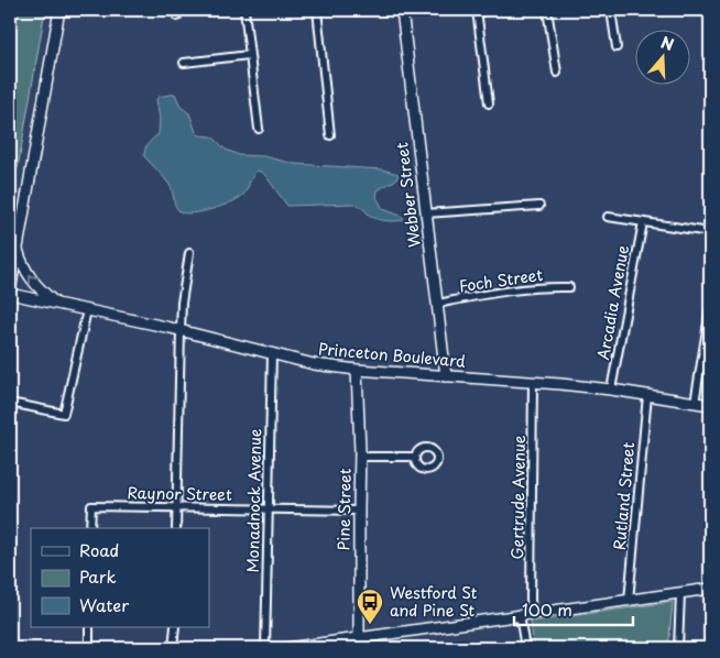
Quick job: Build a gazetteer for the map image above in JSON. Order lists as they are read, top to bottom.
{
  "streets": {
    "street": [
      "Webber Street",
      "Foch Street",
      "Arcadia Avenue",
      "Princeton Boulevard",
      "Raynor Street",
      "Rutland Street",
      "Gertrude Avenue",
      "Monadnock Avenue",
      "Pine Street"
    ]
  },
  "crossings": [
    ["Webber Street", "Foch Street"],
    ["Webber Street", "Princeton Boulevard"],
    ["Arcadia Avenue", "Princeton Boulevard"],
    ["Princeton Boulevard", "Rutland Street"],
    ["Princeton Boulevard", "Gertrude Avenue"],
    ["Princeton Boulevard", "Monadnock Avenue"],
    ["Princeton Boulevard", "Pine Street"],
    ["Raynor Street", "Monadnock Avenue"],
    ["Raynor Street", "Pine Street"]
  ],
  "places": {
    "bus stop": ["Westford St and Pine St"]
  },
  "legend": ["Road", "Park", "Water"],
  "scale_bar": "100 m",
  "north": "top"
}
